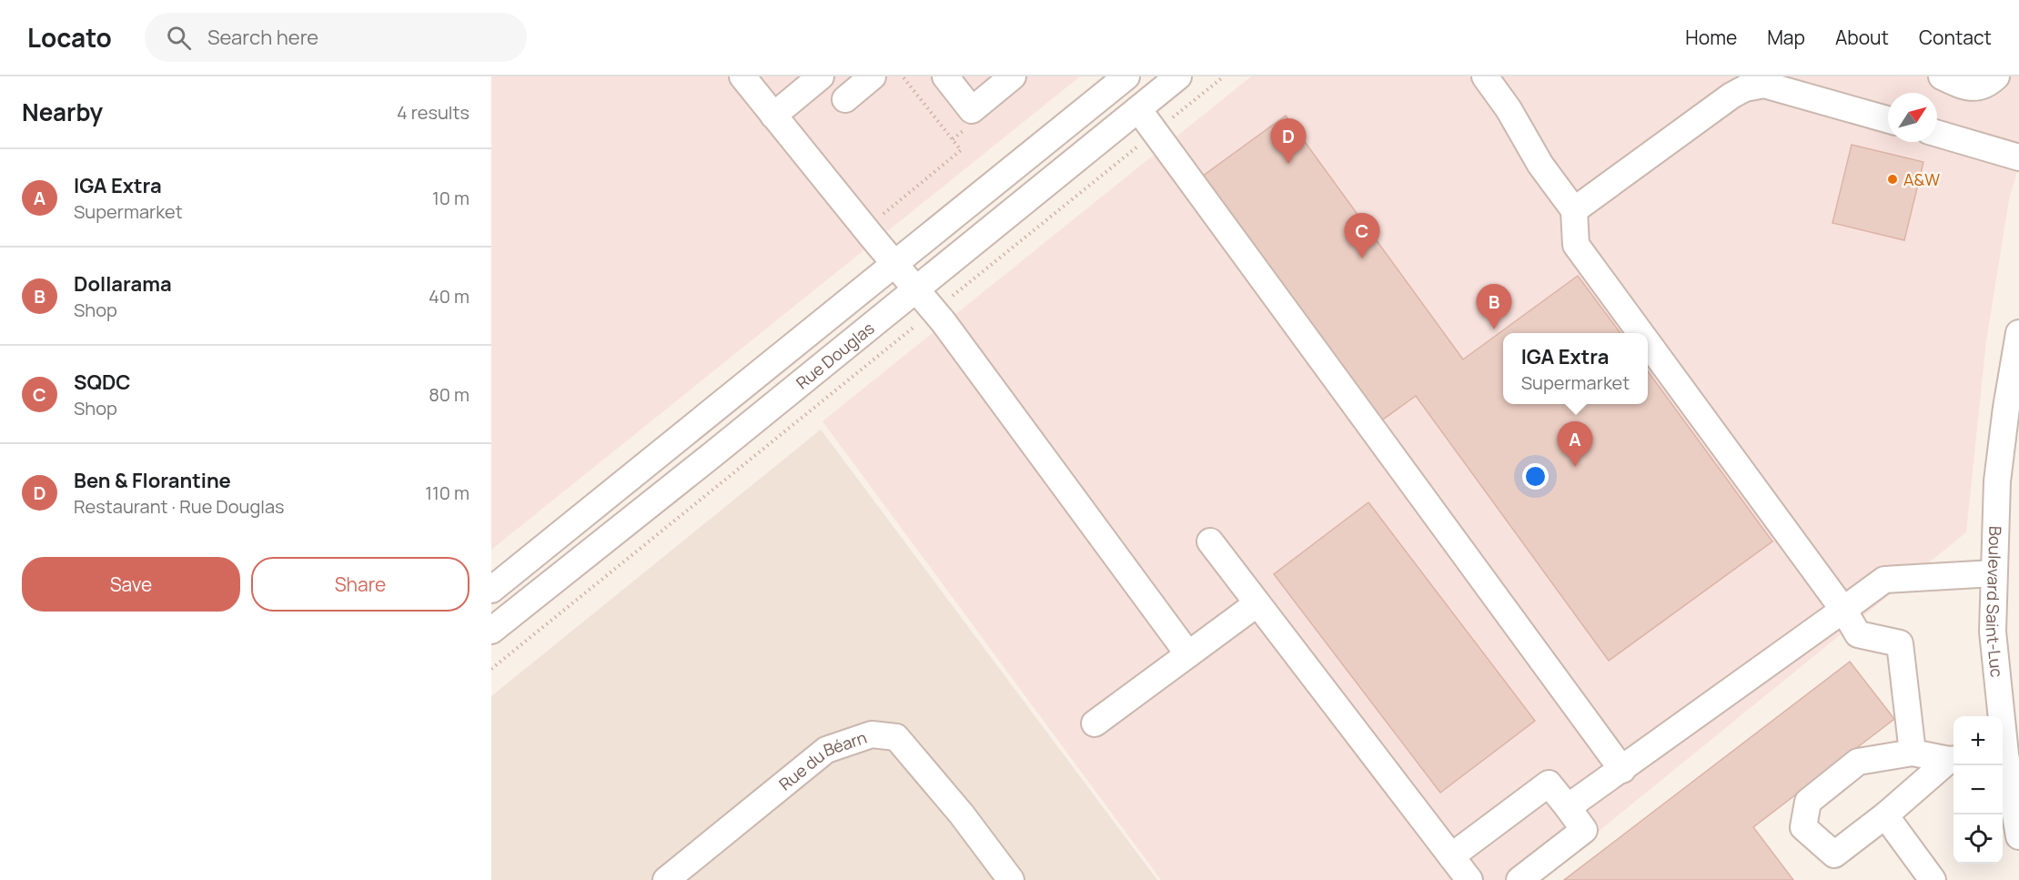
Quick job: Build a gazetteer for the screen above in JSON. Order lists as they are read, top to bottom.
{
  "streets": {
    "street": ["Rue Douglas", "Boulevard Saint-Luc", "Rue du Béarn"]
  },
  "places": ["A&W"],
  "north": "top right",
  "page": {
    "header": "Locato",
    "search": "Search here",
    "nav": [
      "Home",
      "Map",
      "About",
      "Contact"
    ],
    "heading": ["Nearby", "4 results"],
    "pins": [
      "D",
      "C",
      "B",
      "A"
    ],
    "list": [
      {
        "mark": "A",
        "name": "IGA Extra",
        "note": "Supermarket",
        "value": "10 m"
      },
      {
        "mark": "B",
        "name": "Dollarama",
        "note": "Shop",
        "value": "40 m"
      },
      {
        "mark": "C",
        "name": "SQDC",
        "note": "Shop",
        "value": "80 m"
      },
      {
        "mark": "D",
        "name": "Ben & Florantine",
        "note": "Restaurant · Rue Douglas",
        "value": "110 m"
      }
    ],
    "popup": ["IGA Extra", "Supermarket"],
    "buttons": ["Save", "Share"],
    "map_buttons": ["+", "−"]
  }
}
